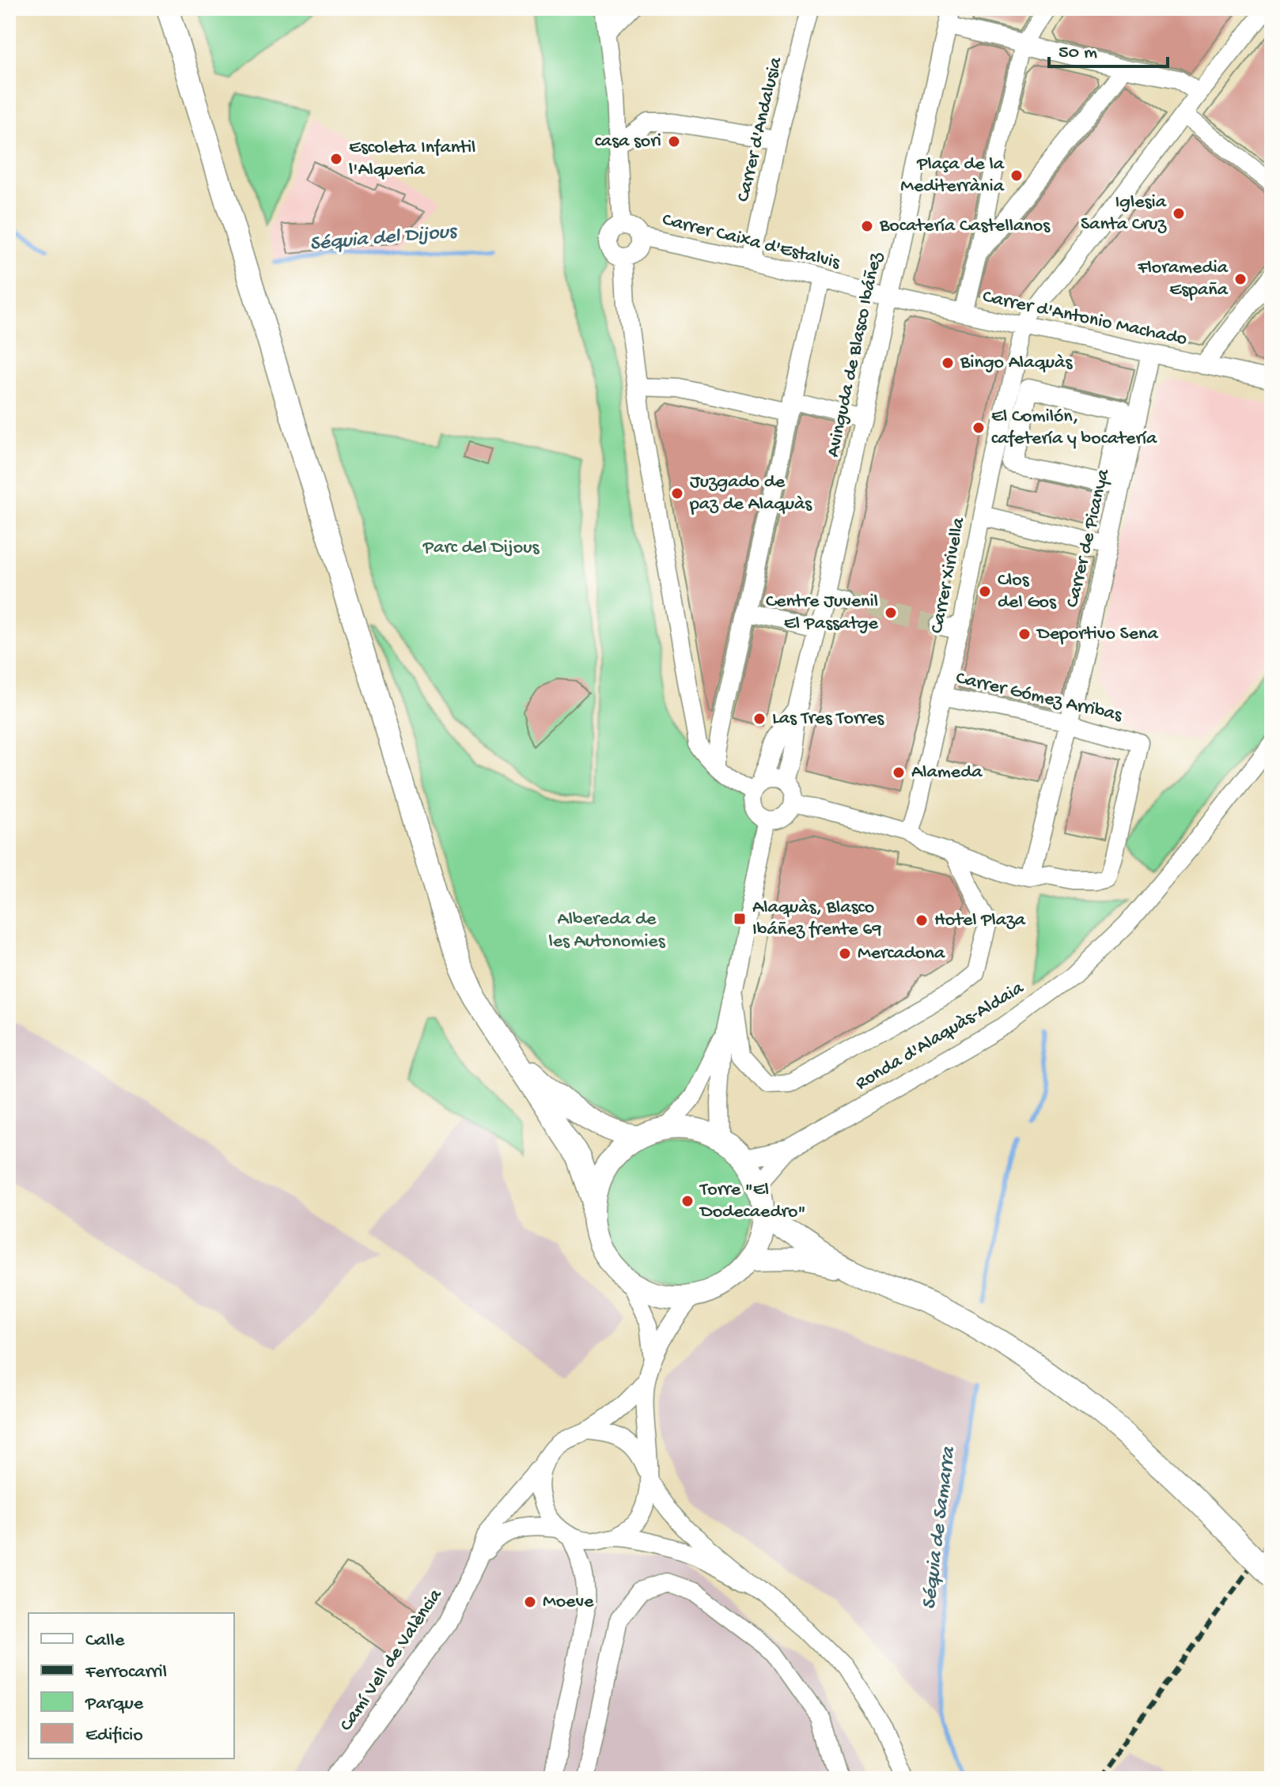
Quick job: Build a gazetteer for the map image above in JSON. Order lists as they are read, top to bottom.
{
  "streets": {
    "street": [
      "Carrer d'Andalusia",
      "Carrer Caixa d'Estalvis",
      "Carrer d'Antonio Machado",
      "Avinguda de Blasco Ibáñez",
      "Carrer de Picanya",
      "Carrer Xirivella",
      "Carrer Gómez Arribas",
      "Ronda d'Alaquàs-Aldaia",
      "Camí Vell de València"
    ]
  },
  "crossings": [
    ["Carrer d'Andalusia", "Carrer Caixa d'Estalvis"],
    ["Carrer Caixa d'Estalvis", "Carrer d'Antonio Machado"],
    ["Carrer Caixa d'Estalvis", "Avinguda de Blasco Ibáñez"],
    ["Carrer d'Antonio Machado", "Avinguda de Blasco Ibáñez"],
    ["Carrer d'Antonio Machado", "Carrer de Picanya"],
    ["Carrer d'Antonio Machado", "Carrer Xirivella"],
    ["Carrer de Picanya", "Carrer Gómez Arribas"],
    ["Carrer Xirivella", "Carrer Gómez Arribas"]
  ],
  "water": ["Séquia del Dijous", "Séquia de Samarra"],
  "parks": ["Parc del Dijous", "Albereda de les Autonomies"],
  "places": {
    "other": [
      "casa sori",
      "Escoleta Infantil l'Alqueria",
      "Plaça de la Mediterrània",
      "Iglesia Santa Cruz",
      "Bocatería Castellanos",
      "Floramedia España",
      "Bingo Alaquàs",
      "El Comilón, cafetería y bocatería",
      "Juzgado de paz de Alaquàs",
      "Clos del Gos",
      "Centre Juvenil El Passatge",
      "Deportivo Sena",
      "Las Tres Torres",
      "Alameda",
      "Hotel Plaza",
      "Mercadona",
      "Torre \"El Dodecaedro\"",
      "Moeve"
    ],
    "transit": ["Alaquàs, Blasco Ibáñez frente 69"]
  },
  "legend": [
    "Calle",
    "Ferrocarril",
    "Parque",
    "Edificio"
  ],
  "scale_bar": "50 m"
}
